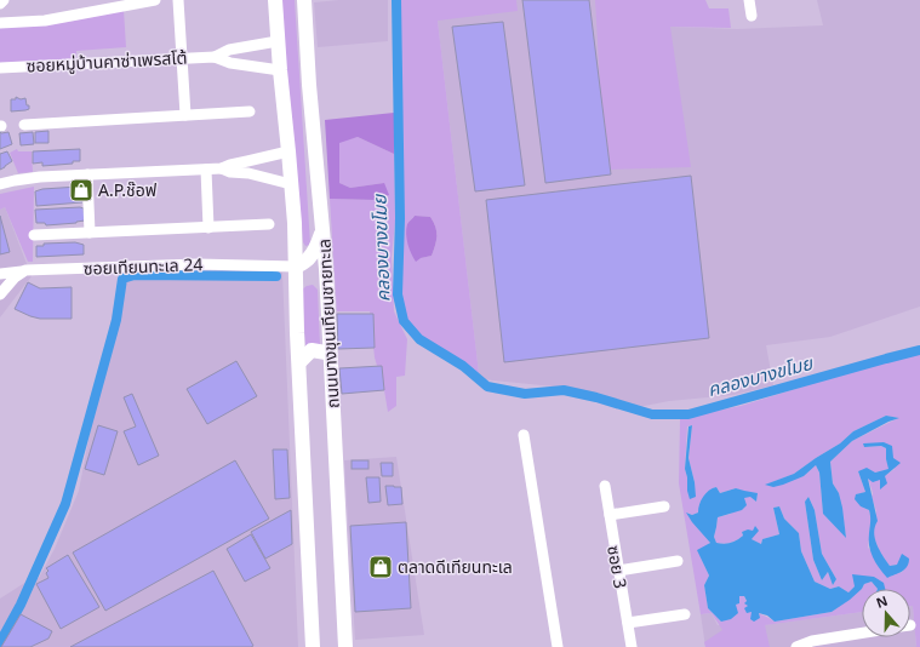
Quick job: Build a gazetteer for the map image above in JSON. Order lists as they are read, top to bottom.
{
  "streets": {
    "main road": ["ถนนบางขุนเทียนชายทะเล"],
    "street": ["ซอยหมู่บ้านคาซ่าเพรสโต้", "ซอยเทียนทะเล 24", "ซอย 3"]
  },
  "crossings": [
    ["ซอยหมู่บ้านคาซ่าเพรสโต้", "ถนนบางขุนเทียนชายทะเล"],
    ["ซอยเทียนทะเล 24", "ถนนบางขุนเทียนชายทะเล"]
  ],
  "water": ["คลองบางขโมย"],
  "places": {
    "shop": ["A.P.ช๊อฟ", "ตลาดดีเทียนทะเล"]
  },
  "north": "top"
}
